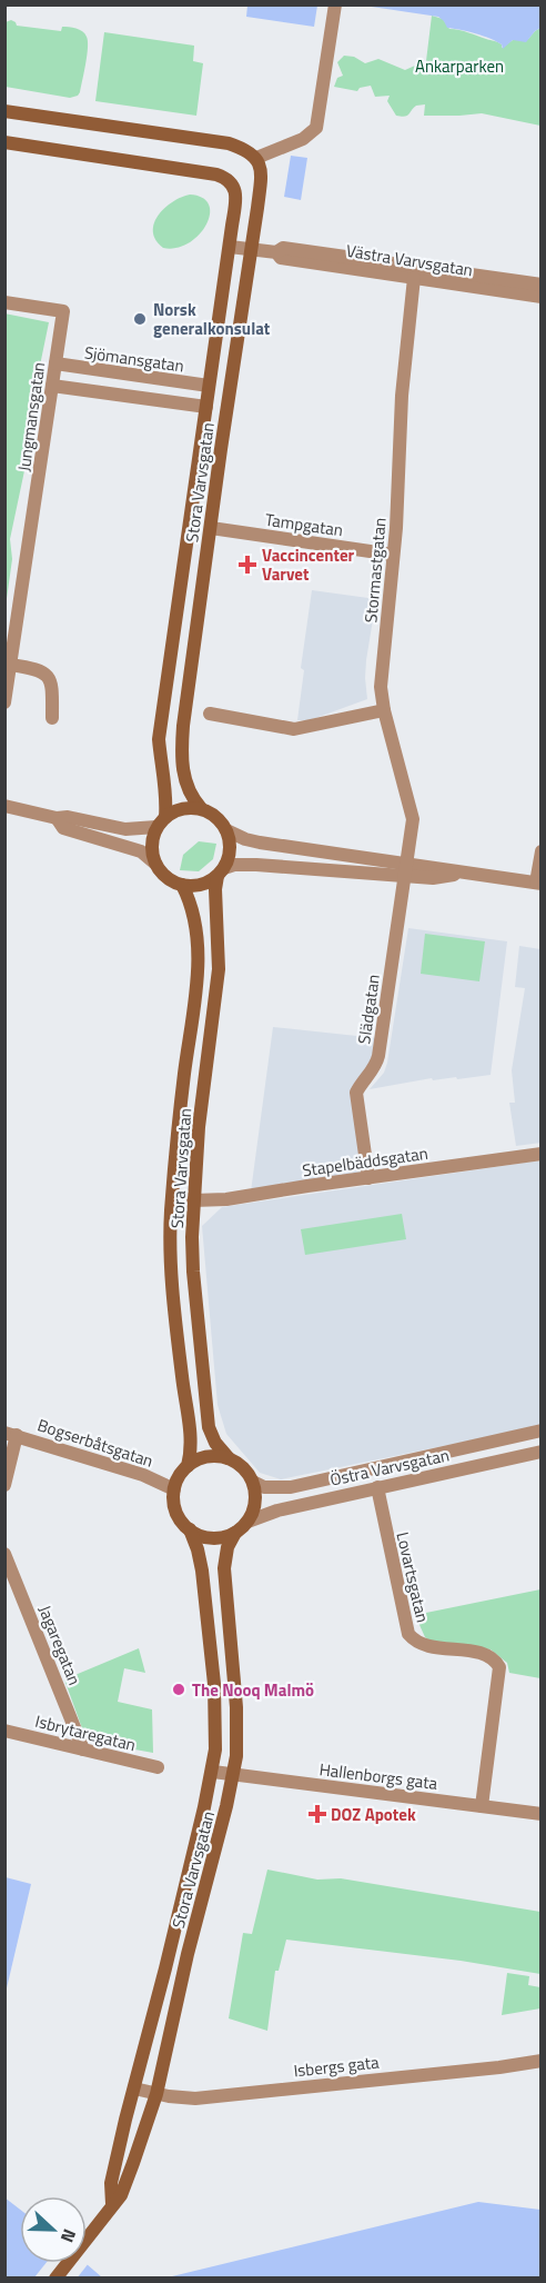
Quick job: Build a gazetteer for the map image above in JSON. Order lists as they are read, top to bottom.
{
  "streets": {
    "street": [
      "Västra Varvsgatan",
      "Sjömansgatan",
      "Jungmansgatan",
      "Stora Varvsgatan",
      "Tampgatan",
      "Stormastgatan",
      "Slädgatan",
      "Stapelbäddsgatan",
      "Bogserbåtsgatan",
      "Östra Varvsgatan",
      "Lovartsgatan",
      "Jagaregatan",
      "Isbrytaregatan",
      "Hallenborgs gata",
      "Isbergs gata"
    ]
  },
  "crossings": [
    ["Västra Varvsgatan", "Stora Varvsgatan"],
    ["Västra Varvsgatan", "Stormastgatan"],
    ["Sjömansgatan", "Jungmansgatan"],
    ["Sjömansgatan", "Stora Varvsgatan"],
    ["Stora Varvsgatan", "Tampgatan"],
    ["Stora Varvsgatan", "Stapelbäddsgatan"],
    ["Stora Varvsgatan", "Bogserbåtsgatan"],
    ["Stora Varvsgatan", "Östra Varvsgatan"],
    ["Stora Varvsgatan", "Hallenborgs gata"],
    ["Stora Varvsgatan", "Isbergs gata"],
    ["Tampgatan", "Stormastgatan"],
    ["Stormastgatan", "Slädgatan"],
    ["Slädgatan", "Stapelbäddsgatan"],
    ["Bogserbåtsgatan", "Östra Varvsgatan"],
    ["Östra Varvsgatan", "Lovartsgatan"],
    ["Lovartsgatan", "Hallenborgs gata"],
    ["Jagaregatan", "Isbrytaregatan"]
  ],
  "parks": ["Ankarparken"],
  "places": {
    "other": ["Norsk generalkonsulat", "The Nooq Malmö"],
    "health": ["Vaccincenter Varvet", "DOZ Apotek"]
  },
  "north": "right"
}
